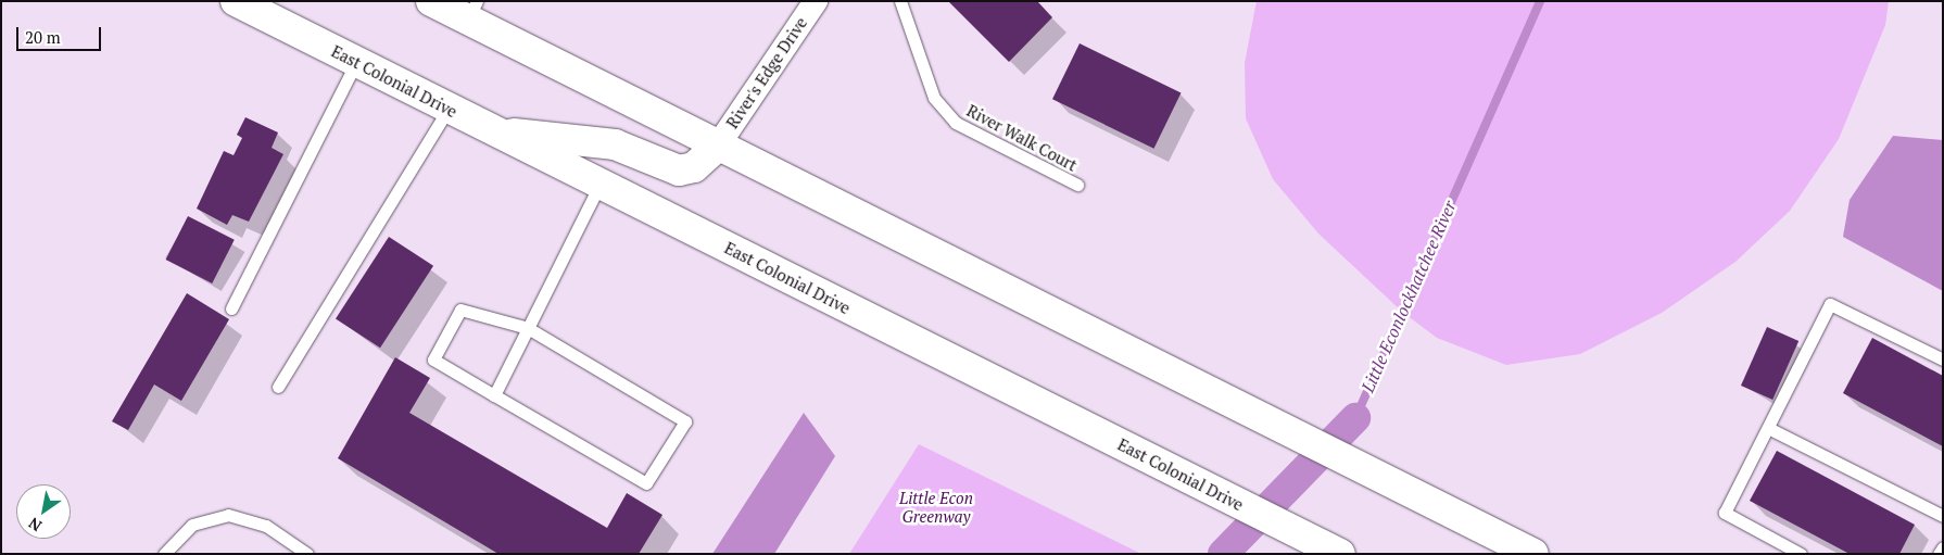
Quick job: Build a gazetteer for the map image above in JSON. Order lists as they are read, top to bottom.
{
  "streets": {
    "highway": ["East Colonial Drive"],
    "street": ["River's Edge Drive"],
    "lane": ["River Walk Court"]
  },
  "water": ["Little Econlockhatchee River"],
  "parks": ["Little Econ Greenway"],
  "scale_bar": "20 m",
  "north": "bottom left"
}
